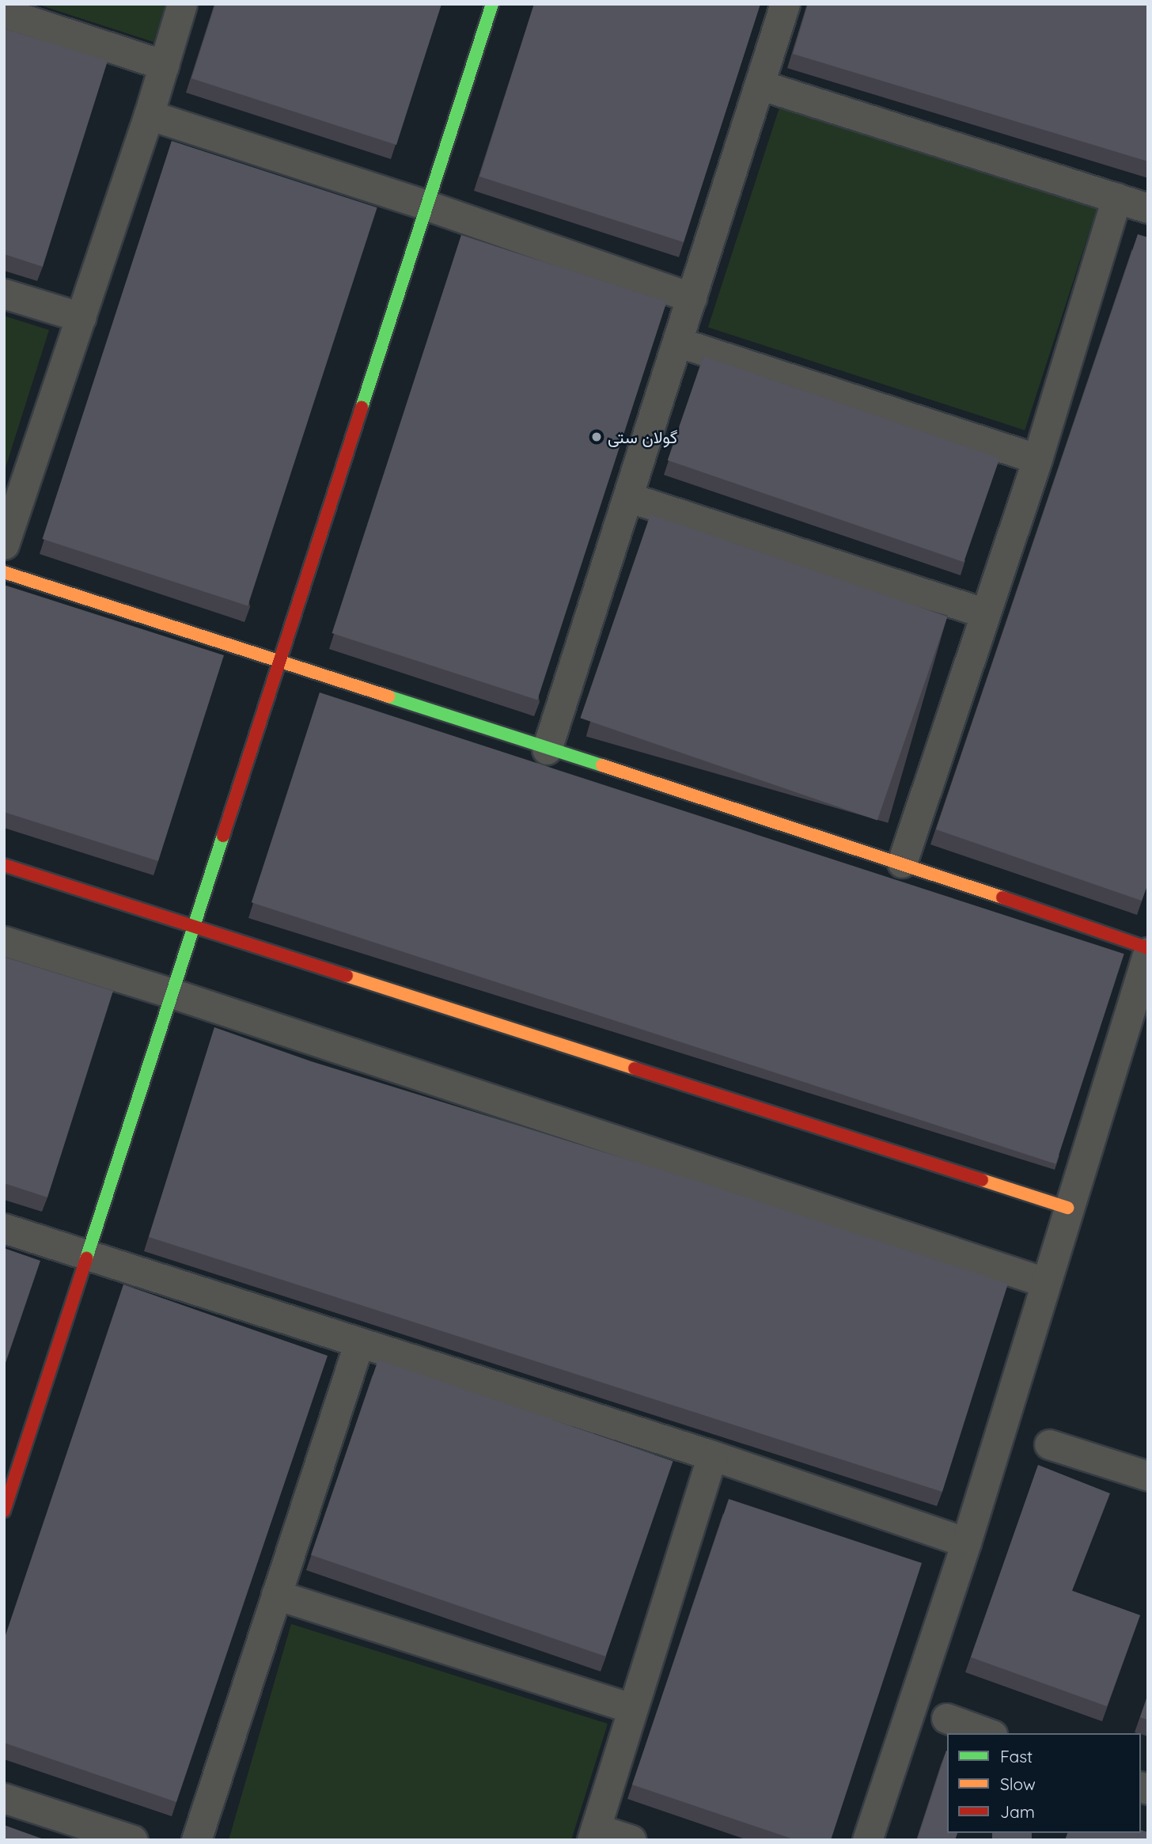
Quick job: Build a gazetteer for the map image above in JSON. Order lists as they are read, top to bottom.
{
  "places": ["گولان ستی"],
  "legend": ["Fast", "Slow", "Jam"]
}
